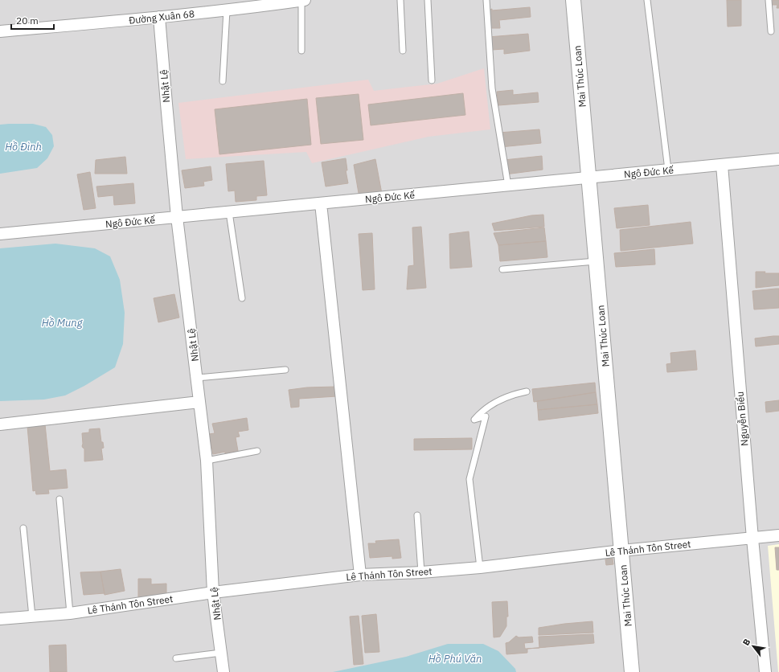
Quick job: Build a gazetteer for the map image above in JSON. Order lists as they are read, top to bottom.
{
  "streets": {
    "street": [
      "Đường Xuân 68",
      "Mai Thúc Loan",
      "Nhật Lệ",
      "Ngô Đức Kế",
      "Nguyễn Biểu",
      "Lê Thánh Tôn Street"
    ]
  },
  "crossings": [
    ["Đường Xuân 68", "Nhật Lệ"],
    ["Mai Thúc Loan", "Ngô Đức Kế"],
    ["Mai Thúc Loan", "Lê Thánh Tôn Street"],
    ["Nhật Lệ", "Ngô Đức Kế"],
    ["Nhật Lệ", "Lê Thánh Tôn Street"],
    ["Ngô Đức Kế", "Nguyễn Biểu"],
    ["Nguyễn Biểu", "Lê Thánh Tôn Street"]
  ],
  "water": ["Hồ Đình", "Hồ Mung", "Hồ Phú Văn"],
  "scale_bar": "20 m",
  "north": "top left"
}
